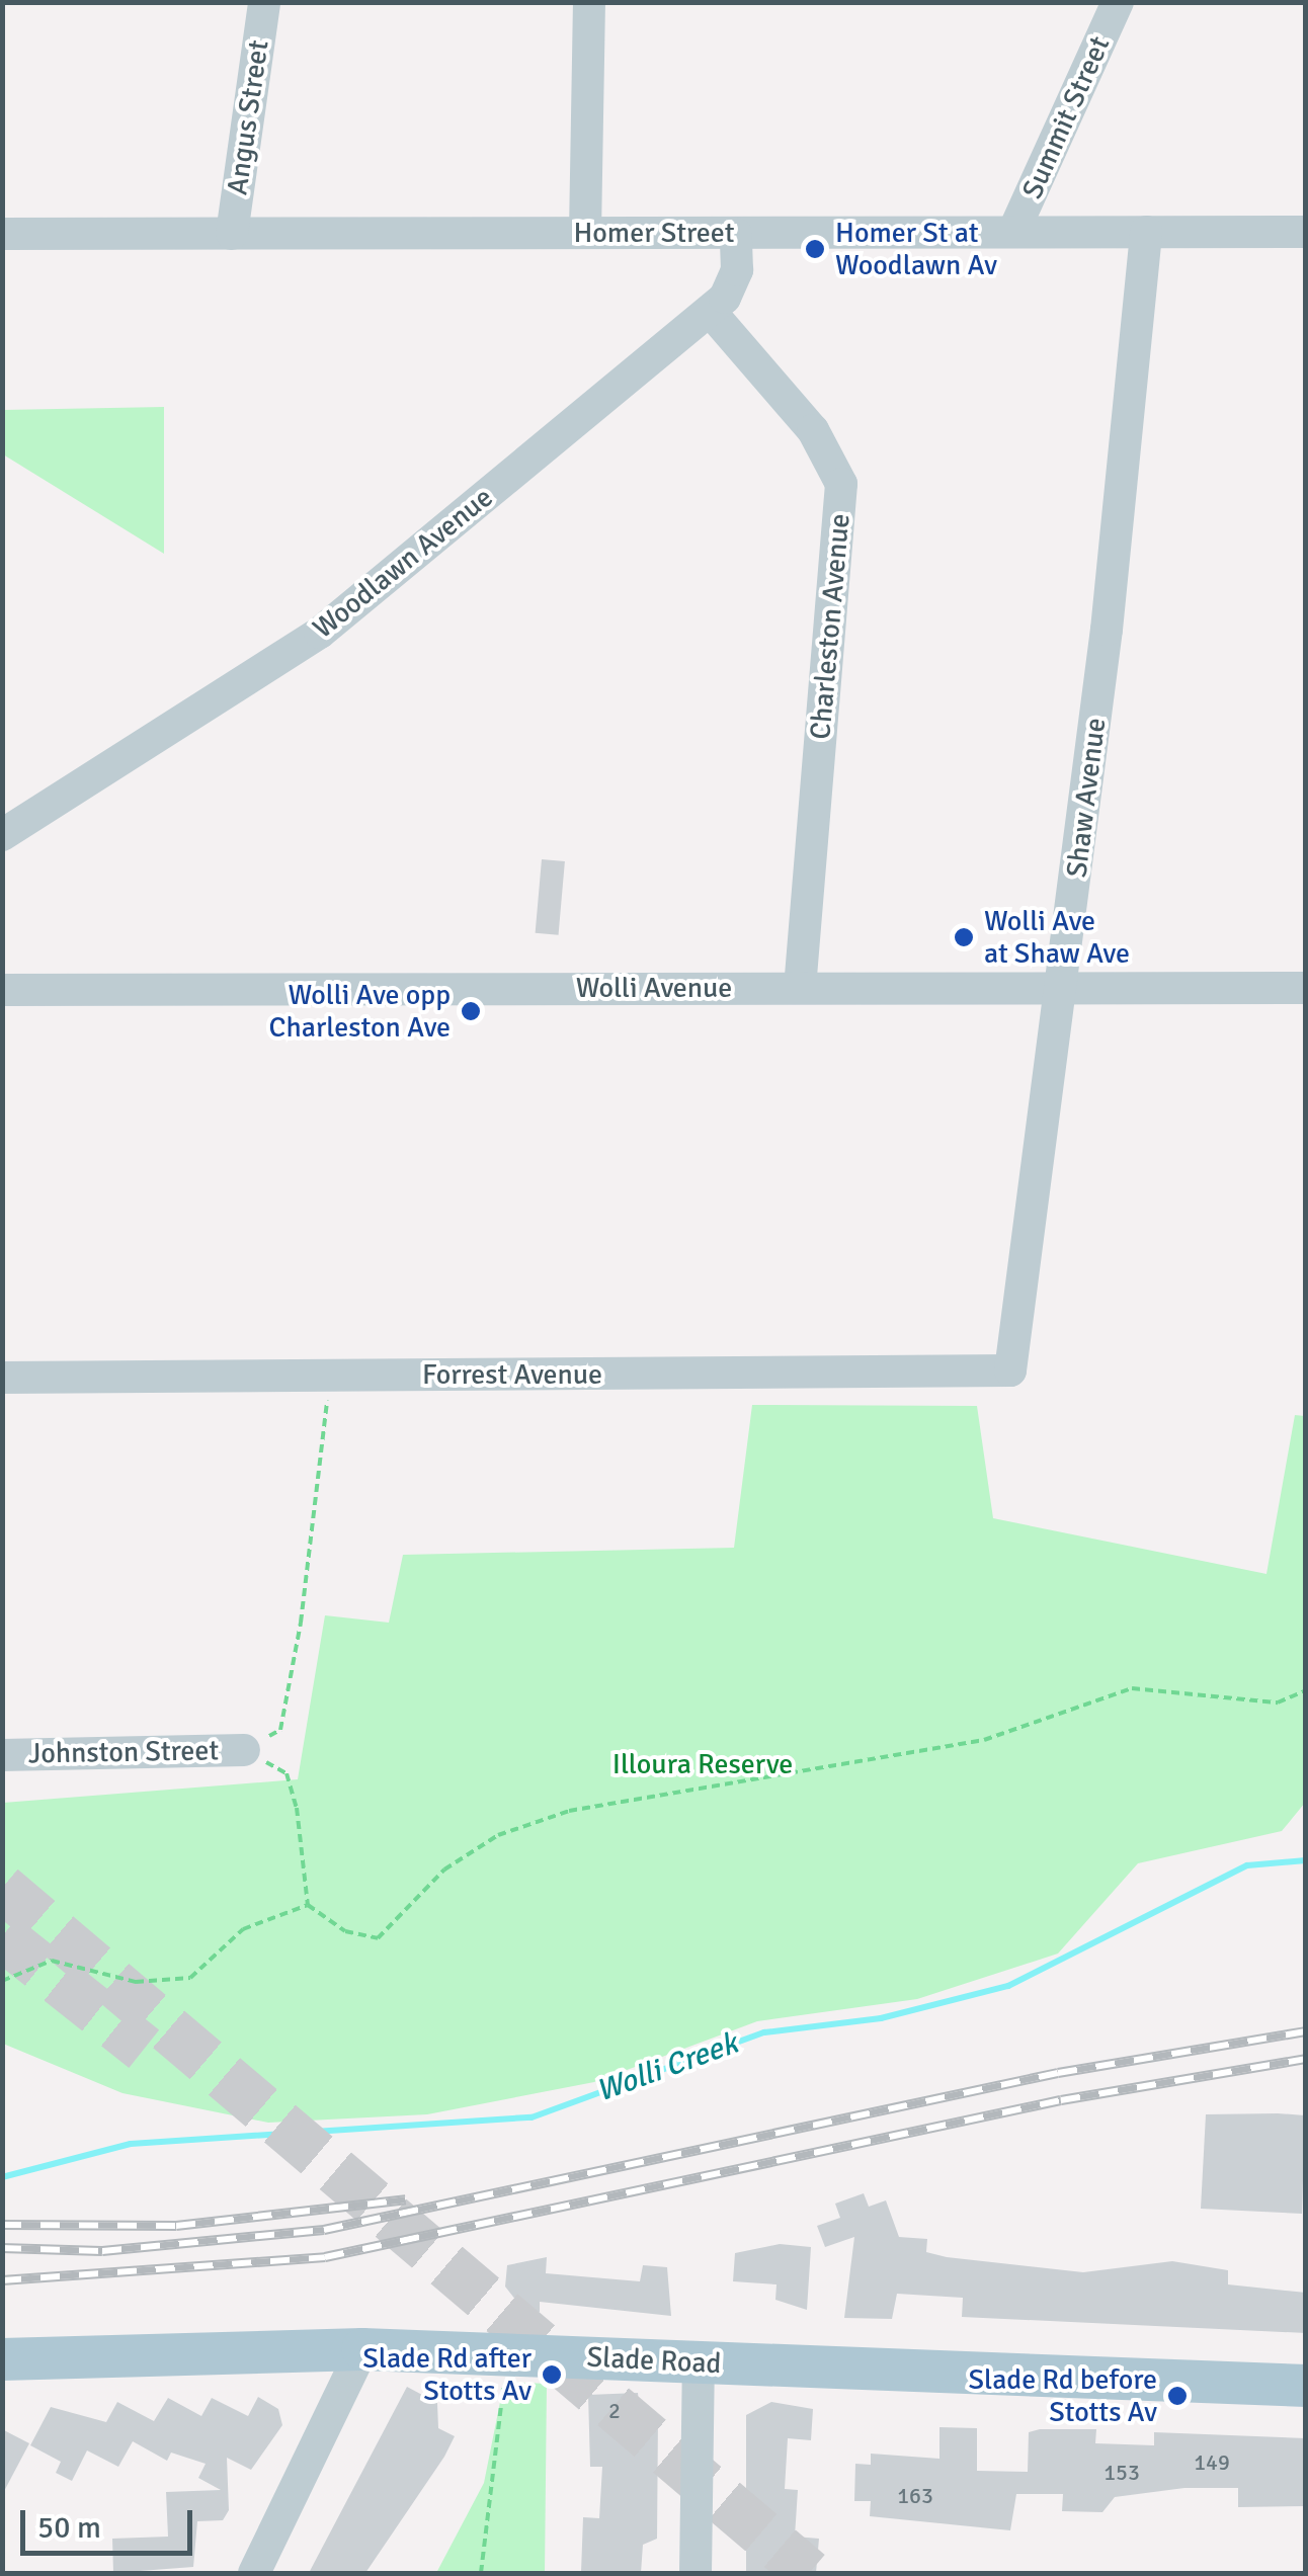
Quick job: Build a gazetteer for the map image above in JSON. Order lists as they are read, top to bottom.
{
  "streets": {
    "main road": ["Slade Road"],
    "street": [
      "Angus Street",
      "Summit Street",
      "Homer Street",
      "Woodlawn Avenue",
      "Charleston Avenue",
      "Shaw Avenue",
      "Wolli Avenue",
      "Forrest Avenue",
      "Johnston Street"
    ]
  },
  "crossings": [
    ["Angus Street", "Homer Street"],
    ["Summit Street", "Homer Street"],
    ["Homer Street", "Woodlawn Avenue"],
    ["Homer Street", "Shaw Avenue"],
    ["Woodlawn Avenue", "Charleston Avenue"],
    ["Charleston Avenue", "Wolli Avenue"],
    ["Shaw Avenue", "Wolli Avenue"],
    ["Shaw Avenue", "Forrest Avenue"]
  ],
  "water": ["Wolli Creek"],
  "parks": ["Illoura Reserve"],
  "places": [
    "Homer St at Woodlawn Av",
    "Wolli Ave at Shaw Ave",
    "Wolli Ave opp Charleston Ave",
    "Slade Rd after Stotts Av",
    "Slade Rd before Stotts Av"
  ],
  "house_numbers": [
    "2",
    "149",
    "153",
    "163"
  ],
  "scale_bar": "50 m"
}
